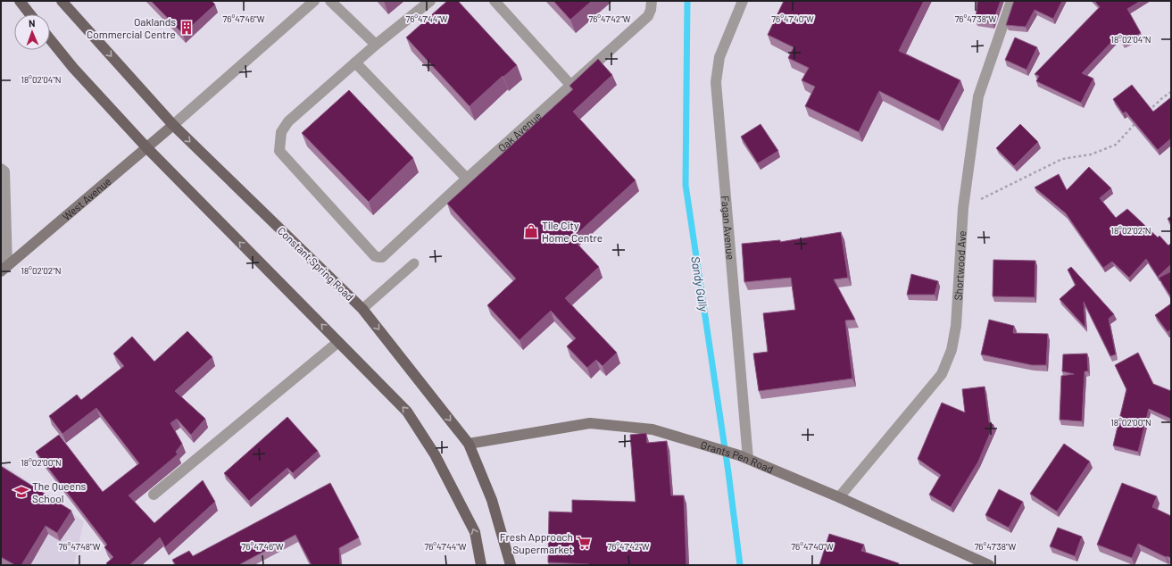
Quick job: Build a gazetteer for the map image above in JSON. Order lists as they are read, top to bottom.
{
  "streets": {
    "main road": ["Constant Spring Road"],
    "street": [
      "Oak Avenue",
      "West Avenue",
      "Fagan Avenue",
      "Shortwood Ave",
      "Grants Pen Road"
    ]
  },
  "crossings": [
    ["West Avenue", "Constant Spring Road"],
    ["Fagan Avenue", "Grants Pen Road"],
    ["Constant Spring Road", "Grants Pen Road"],
    ["Shortwood Ave", "Grants Pen Road"]
  ],
  "water": ["Sandy Gully"],
  "places": {
    "building": ["Oaklands Commercial Centre"],
    "shop": ["Tile City Home Centre"],
    "school or university": ["The Queens School"],
    "supermarket": ["Fresh Approach Supermarket"]
  },
  "north": "top",
  "coordinates": [
    "76°47'46\"W",
    "76°47'44\"W",
    "76°47'42\"W",
    "76°47'40\"W",
    "76°47'38\"W",
    "18°02'04\"N",
    "18°02'02\"N",
    "18°02'00\"N",
    "76°47'48\"W"
  ]
}
